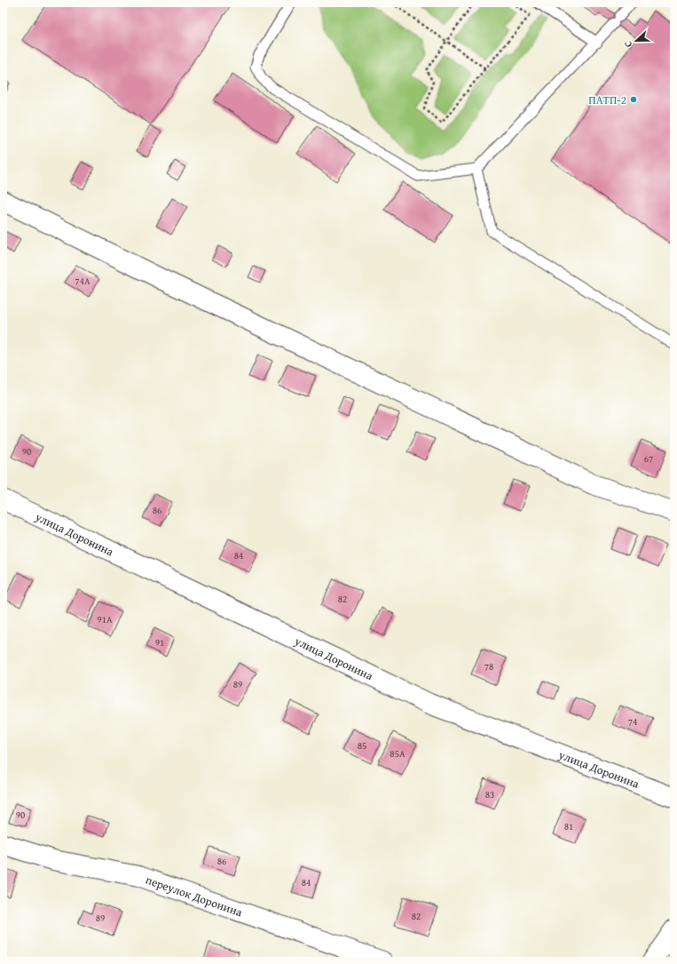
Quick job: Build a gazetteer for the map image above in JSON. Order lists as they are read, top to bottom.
{
  "streets": {
    "street": ["улица Доронина", "переулок Доронина"]
  },
  "places": ["ПАТП-2"],
  "house_numbers": [
    "74А",
    "90",
    "67",
    "86",
    "84",
    "82",
    "91А",
    "91",
    "78",
    "89",
    "74",
    "85",
    "85А",
    "83",
    "90",
    "81",
    "86",
    "84",
    "82",
    "89"
  ],
  "north": "left"
}
